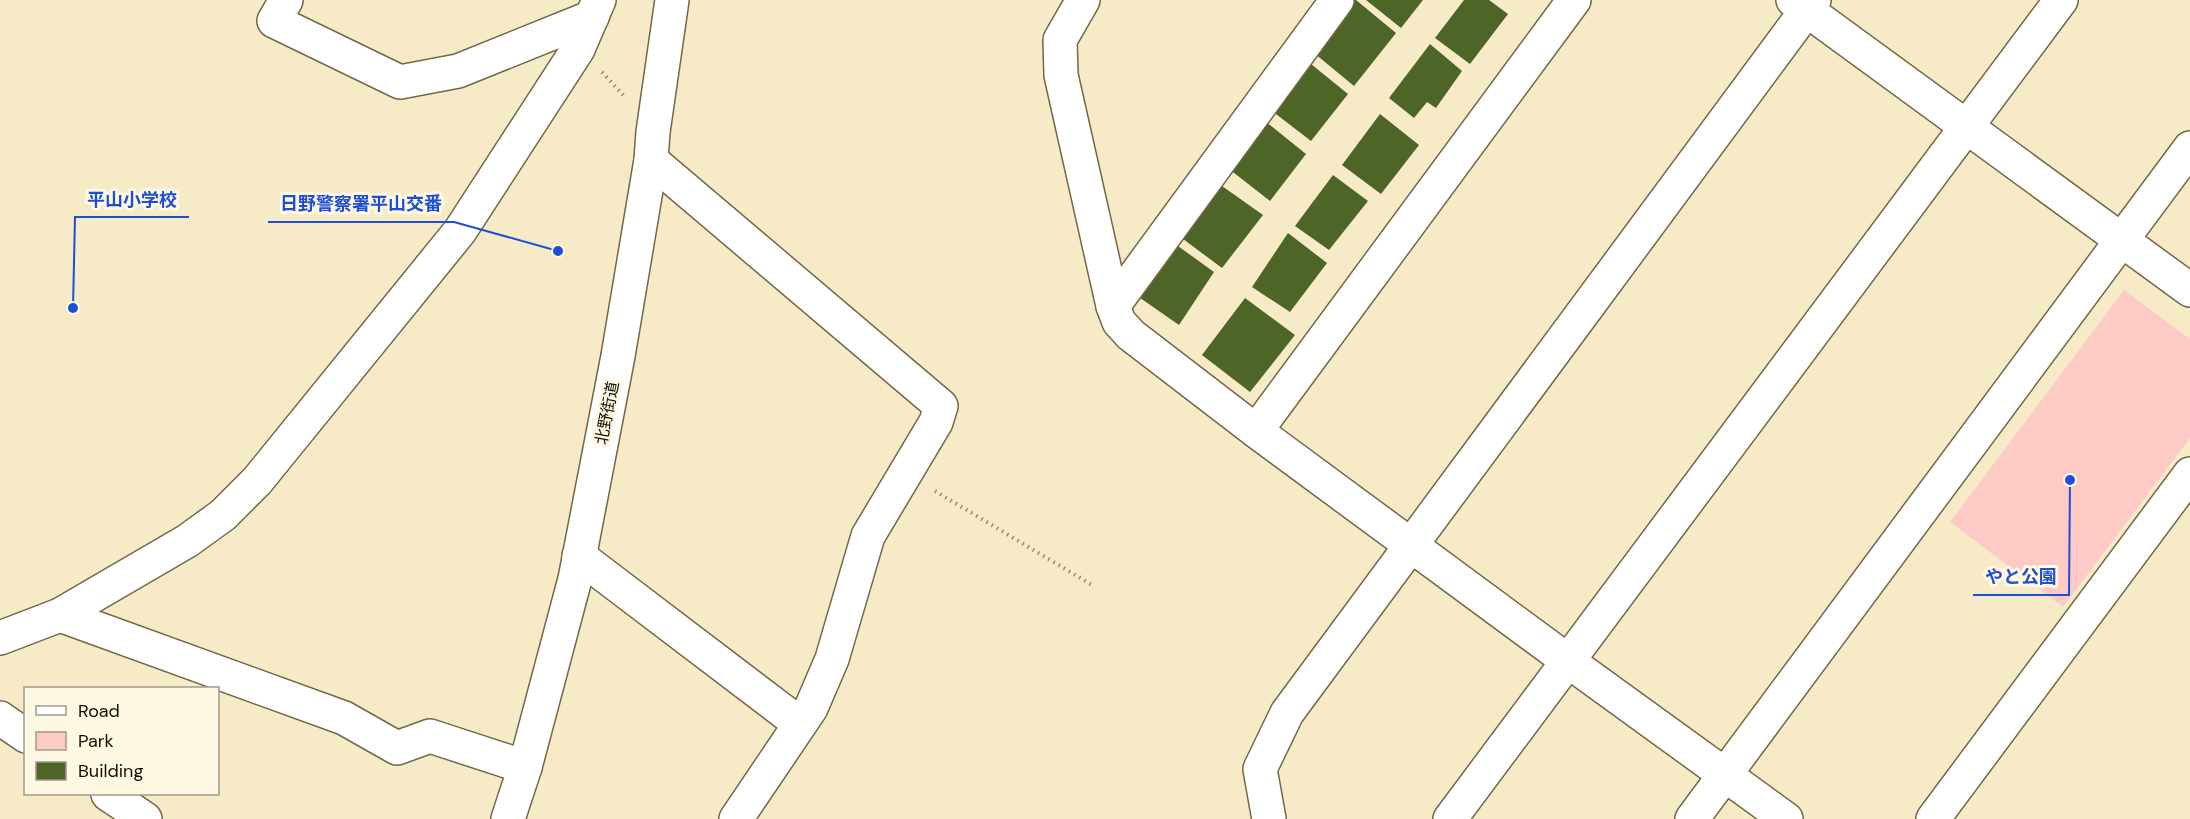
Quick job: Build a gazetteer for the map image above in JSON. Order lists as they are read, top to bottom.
{
  "streets": {
    "street": ["北野街道"]
  },
  "places": ["日野警察署平山交番", "平山小学校", "やと公園"],
  "legend": ["Road", "Park", "Building"]
}
